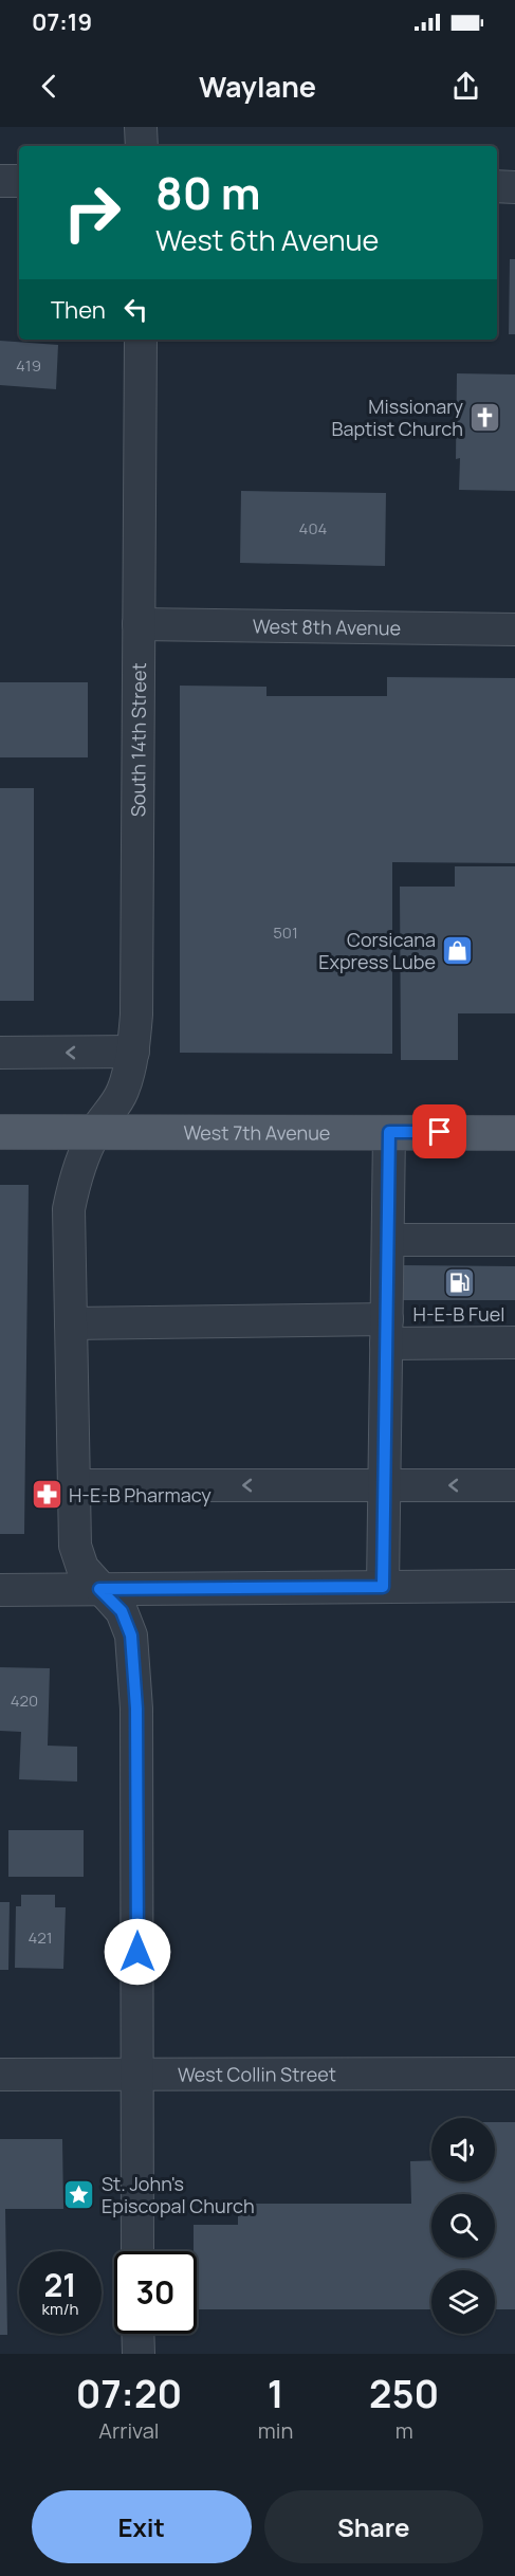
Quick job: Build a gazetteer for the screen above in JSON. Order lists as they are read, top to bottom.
{
  "streets": {
    "main road": ["West 7th Avenue"],
    "street": ["West 8th Avenue", "South 14th Street", "West Collin Street"]
  },
  "crossings": [
    ["West 8th Avenue", "South 14th Street"],
    ["South 14th Street", "West 7th Avenue"]
  ],
  "places": {
    "church": ["Missionary Baptist Church"],
    "shop": ["Corsicana Express Lube"],
    "fuel station": ["H-E-B Fuel"],
    "pharmacy": ["H-E-B Pharmacy"],
    "place": ["St. John's Episcopal Church"]
  },
  "house_numbers": [
    "419",
    "404",
    "501",
    "420",
    "421"
  ],
  "page": {
    "status": "07:19",
    "header": "Waylane",
    "turn": ["80 m", "West 6th Avenue"],
    "then": "Then",
    "speed": "21 km/h",
    "limit": "30",
    "eta": [
      "07:20",
      "Arrival",
      "1",
      "min",
      "250",
      "m"
    ],
    "buttons": ["Exit", "Share"]
  }
}
